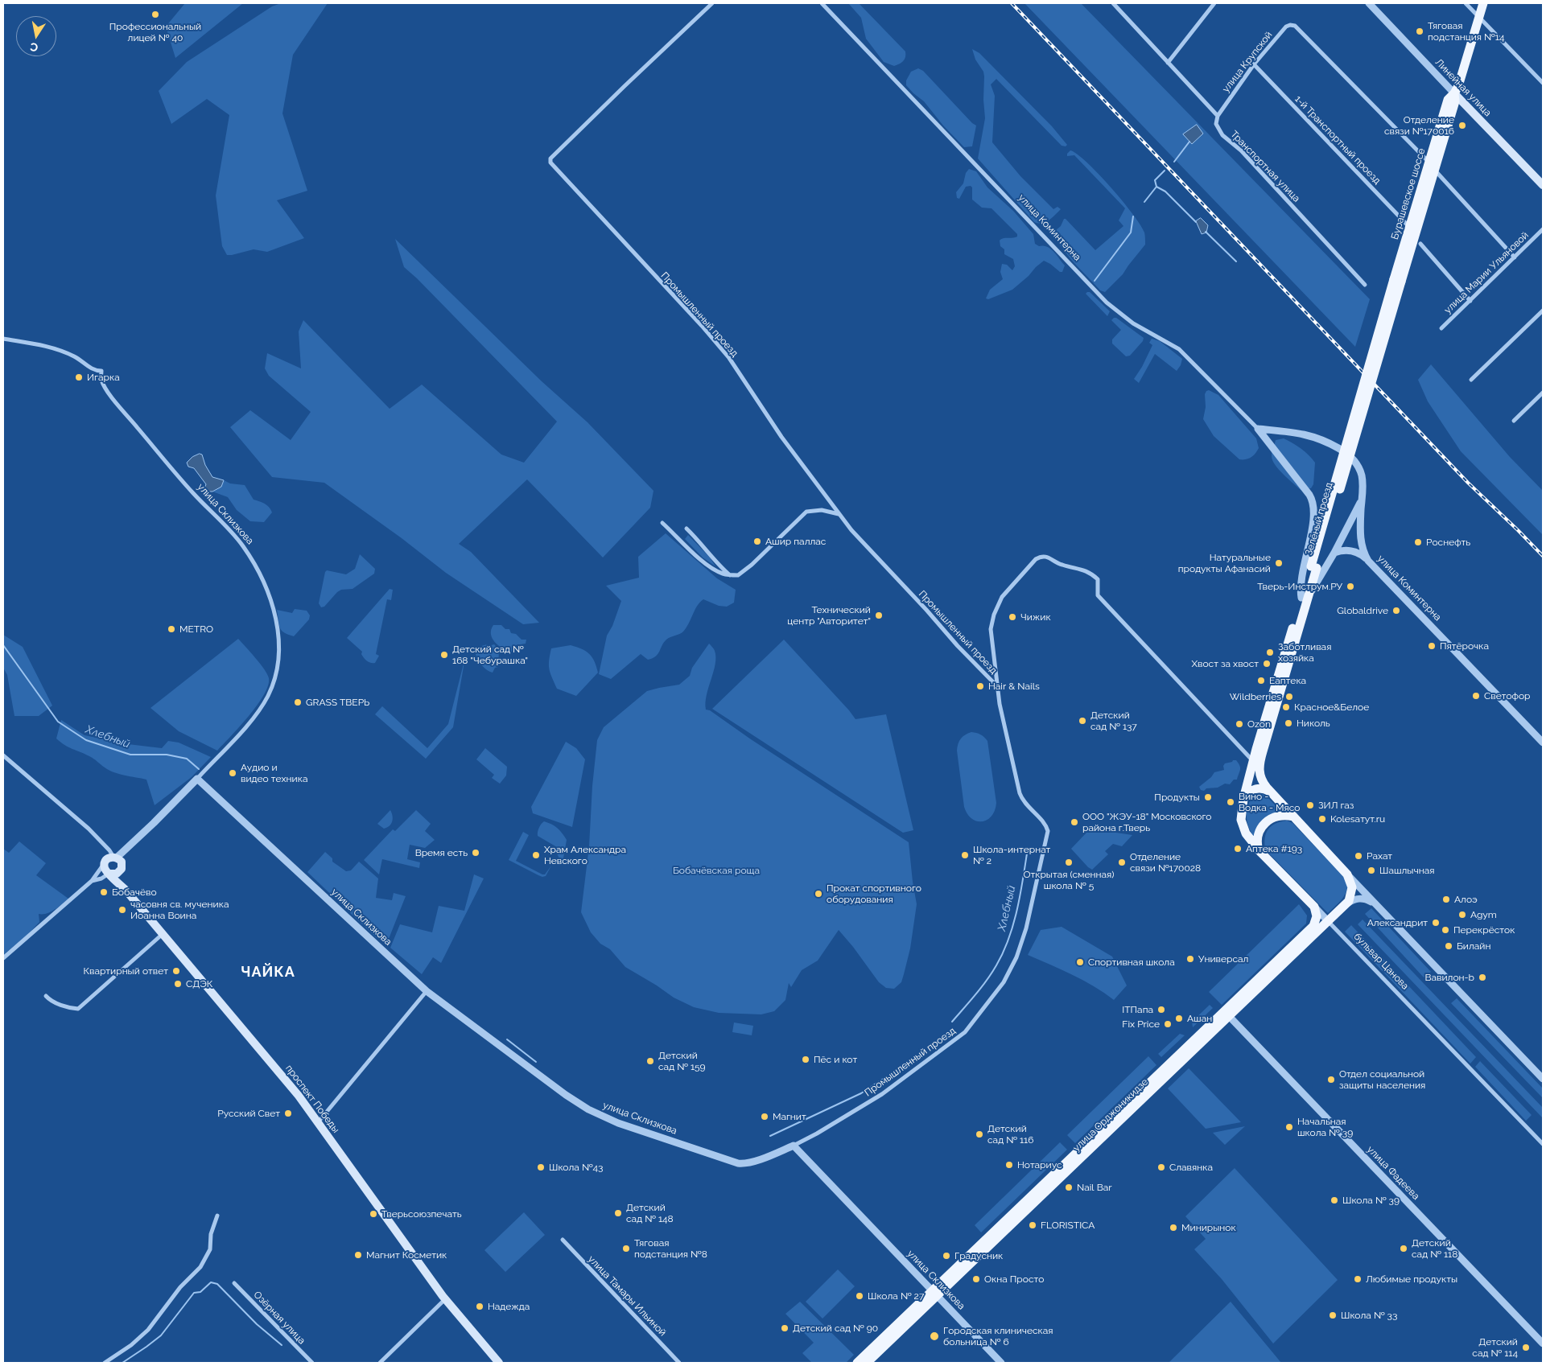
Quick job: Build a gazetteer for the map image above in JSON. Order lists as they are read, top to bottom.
{
  "streets": {
    "main road": [
      "Линейная улица",
      "Бурашевское шоссе",
      "Зелёный проезд",
      "бульвар Цанова",
      "проспект Победы",
      "улица Орджоникидзе"
    ],
    "street": [
      "улица Крупской",
      "1-й Транспортный проезд",
      "Транспортная улица",
      "улица Коминтерна",
      "улица Марии Ульяновой",
      "Промышленный проезд",
      "улица Склизкова",
      "улица Фадеева",
      "улица Тамары Ильиной",
      "Озёрная улица"
    ]
  },
  "crossings": [
    ["улица Крупской", "1-й Транспортный проезд"],
    ["улица Крупской", "Транспортная улица"],
    ["улица Крупской", "Бурашевское шоссе"],
    ["Линейная улица", "Бурашевское шоссе"],
    ["1-й Транспортный проезд", "Бурашевское шоссе"],
    ["Бурашевское шоссе", "Зелёный проезд"],
    ["Промышленный проезд", "улица Склизкова"],
    ["улица Склизкова", "улица Орджоникидзе"],
    ["Зелёный проезд", "бульвар Цанова"],
    ["бульвар Цанова", "улица Орджоникидзе"],
    ["улица Орджоникидзе", "улица Фадеева"]
  ],
  "districts": ["ЧАЙКА"],
  "water": ["Хлебный"],
  "parks": ["Бобачёвская роща"],
  "places": [
    "Профессиональный лицей № 40",
    "Тяговая подстанция №14",
    "Отделение связи №170016",
    "Игарка",
    "Ашир паллас",
    "Роснефть",
    "Натуральные продукты Афанасий",
    "Тверь-Инструм.РУ",
    "Globaldrive",
    "Технический центр \"Авторитет\"",
    "Чижик",
    "METRO",
    "Пятёрочка",
    "Заботливая хозяйка",
    "Детский сад № 168 \"Чебурашка\"",
    "Хвост за хвост",
    "Еаптека",
    "Hair & Nails",
    "Светофор",
    "Wildberries",
    "GRASS ТВЕРЬ",
    "Красное&Белое",
    "Детский сад № 137",
    "Николь",
    "Ozon",
    "Аудио и видео техника",
    "Продукты",
    "Вино - Водка - Мясо",
    "ЗИЛ газ",
    "Kolesaтут.ru",
    "ООО \"ЖЭУ-18\" Московского района г.Тверь",
    "Аптека #193",
    "Время есть",
    "Храм Александра Невского",
    "Школа-интернат № 2",
    "Рахат",
    "Открытая (сменная) школа № 5",
    "Отделение связи №170028",
    "Шашлычная",
    "Бобачёво",
    "Прокат спортивного оборудования",
    "Алоэ",
    "часовня св. мученика Иоанна Воина",
    "Agym",
    "Александрит",
    "Перекрёсток",
    "Билайн",
    "Универсал",
    "Спортивная школа",
    "Квартирный ответ",
    "Вавилон-b",
    "СДЭК",
    "ITПапа",
    "Ашан",
    "Fix Price",
    "Пёс и кот",
    "Детский сад № 159",
    "Отдел социальной защиты населения",
    "Русский Свет",
    "Магнит",
    "Начальная школа № 39",
    "Детский сад № 116",
    "Нотариус",
    "Школа №43",
    "Славянка",
    "Nail Bar",
    "Школа № 39",
    "Детский сад № 148",
    "Тверьсоюзпечать",
    "FLORISTICA",
    "Минирынок",
    "Тяговая подстанция №8",
    "Детский сад № 118",
    "Магнит Косметик",
    "Градусник",
    "Окна Просто",
    "Любимые продукты",
    "Школа № 27",
    "Надежда",
    "Школа № 33",
    "Детский сад № 90",
    "Городская клиническая больница № 6",
    "Детский сад № 114"
  ],
  "north": "bottom"
}
